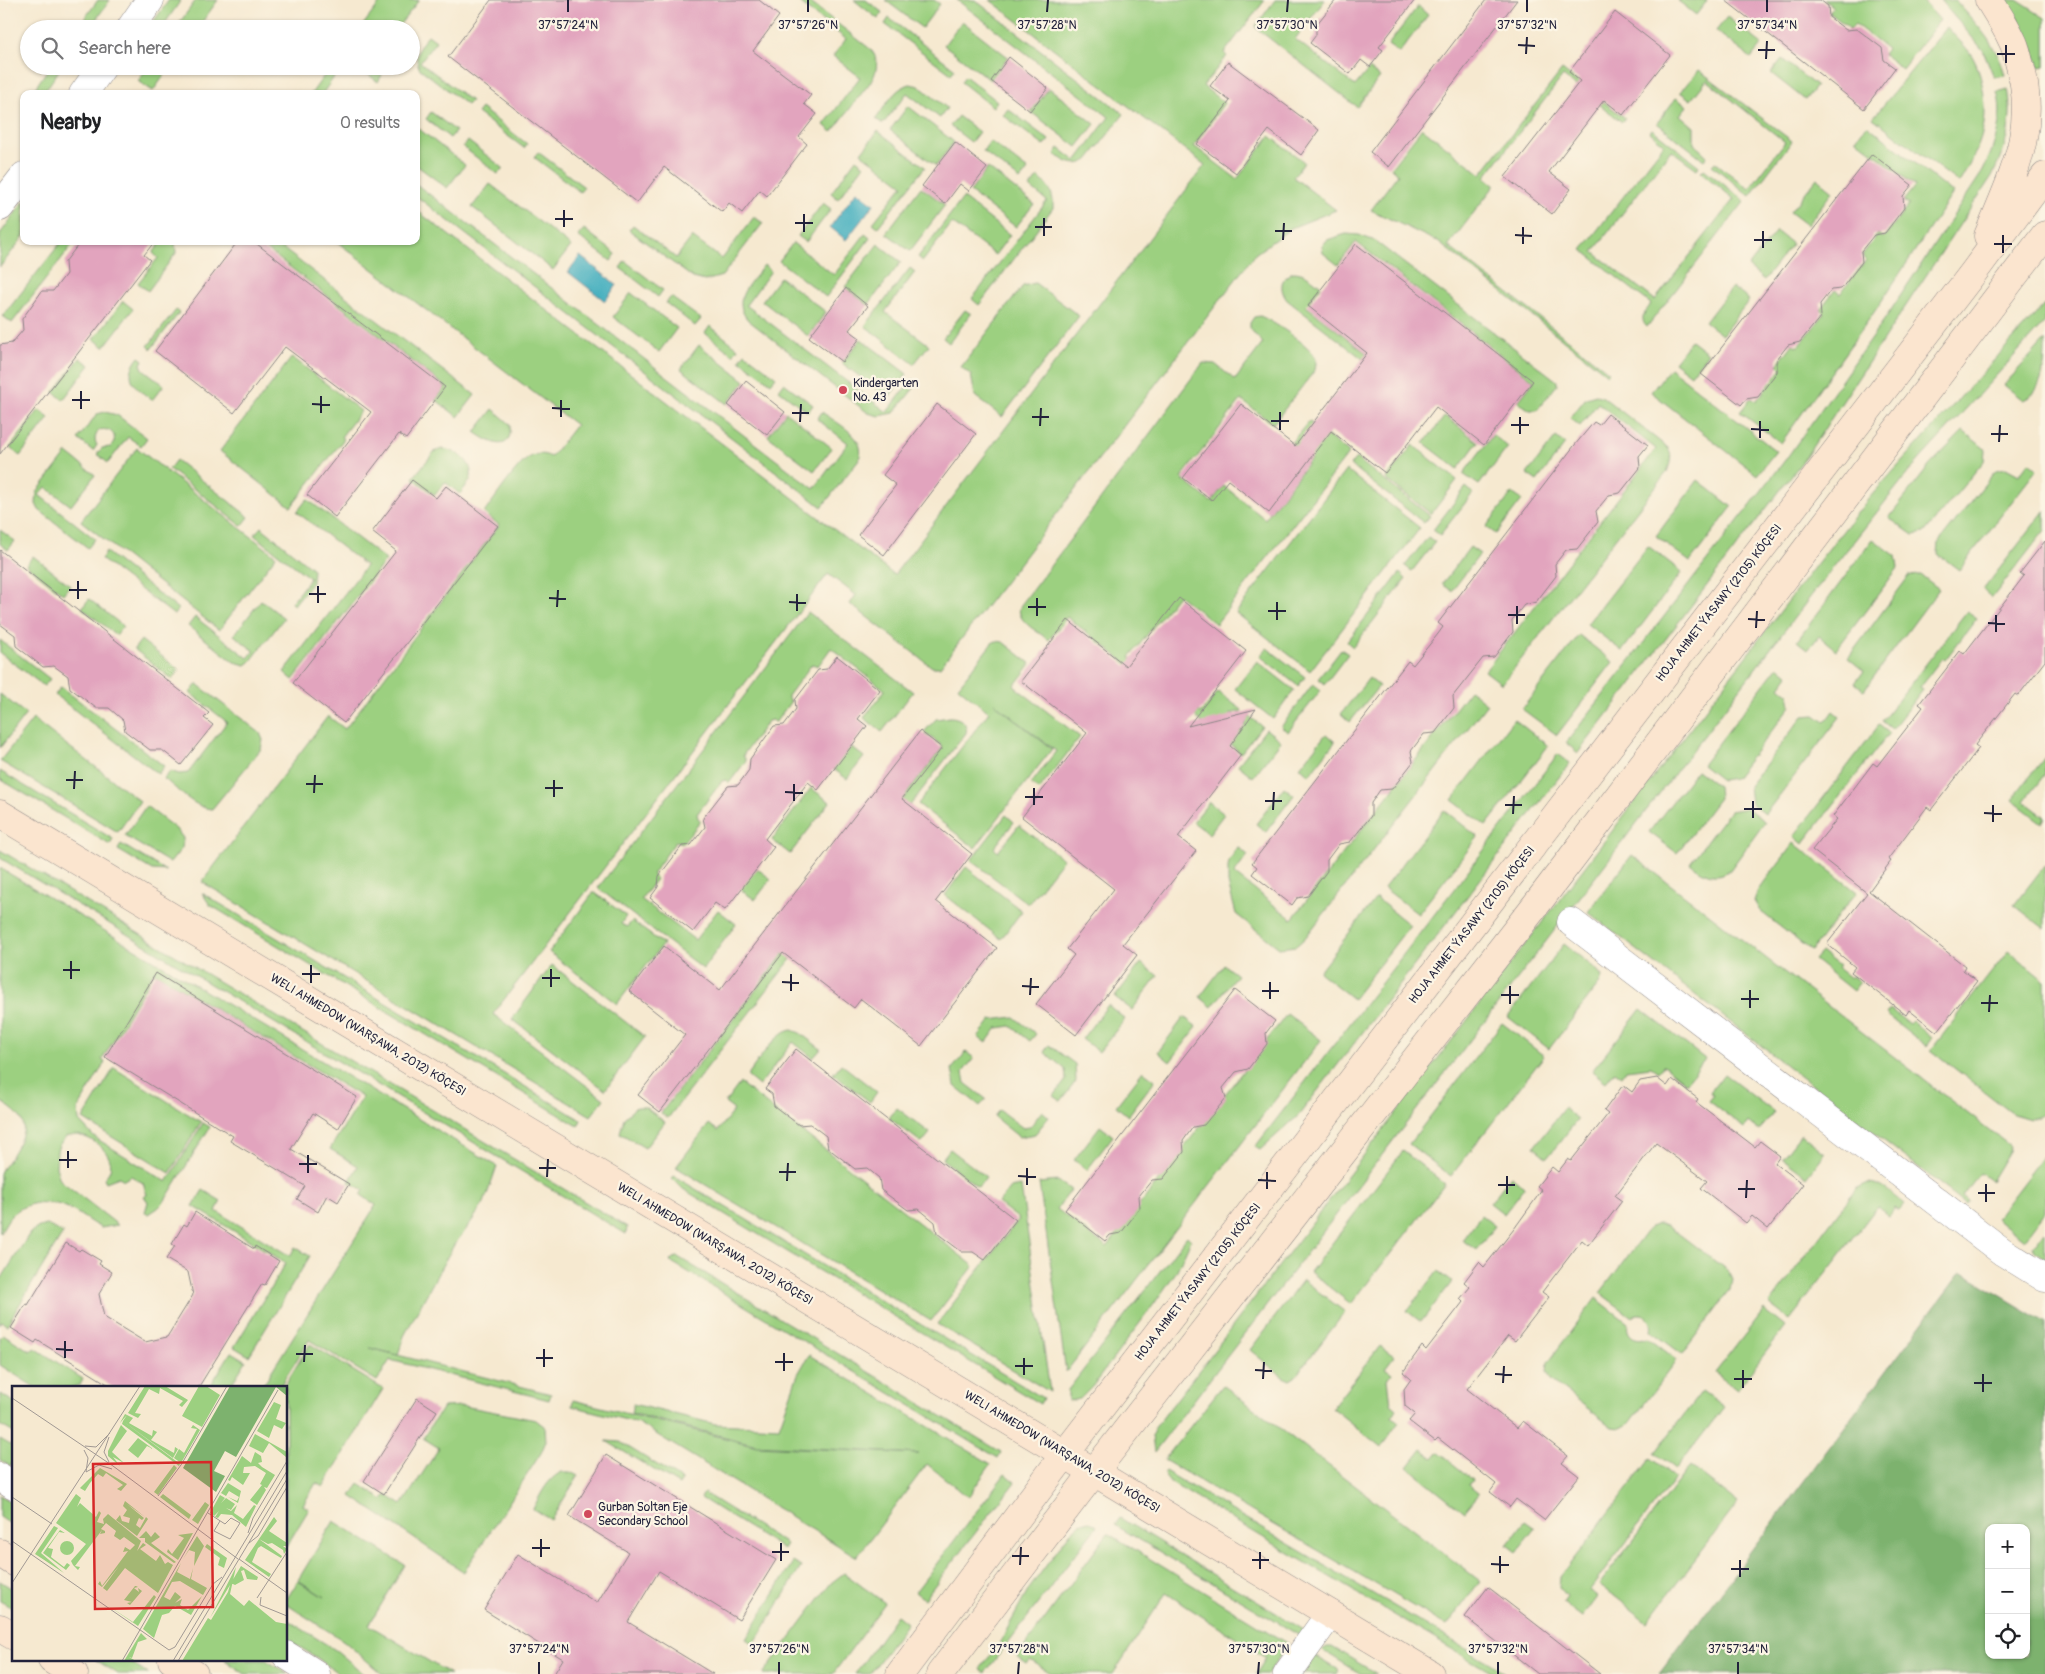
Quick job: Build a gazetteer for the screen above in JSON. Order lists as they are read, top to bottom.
{
  "streets": {
    "main road": ["HOJA AHMET ÝASAWY (2105) KÖÇESI", "WELI AHMEDOW (WARŞAWA, 2012) KÖÇESI"]
  },
  "crossings": [
    ["HOJA AHMET ÝASAWY (2105) KÖÇESI", "WELI AHMEDOW (WARŞAWA, 2012) KÖÇESI"]
  ],
  "places": ["Kindergarten No. 43", "Gurban Soltan Eje Secondary School"],
  "page": {
    "search": "Search here",
    "heading": ["Nearby", "0 results"],
    "map_buttons": ["+", "−"]
  },
  "coordinates": [
    "37°57'24\"N",
    "37°57'26\"N",
    "37°57'28\"N",
    "37°57'30\"N",
    "37°57'32\"N",
    "37°57'34\"N"
  ]
}
